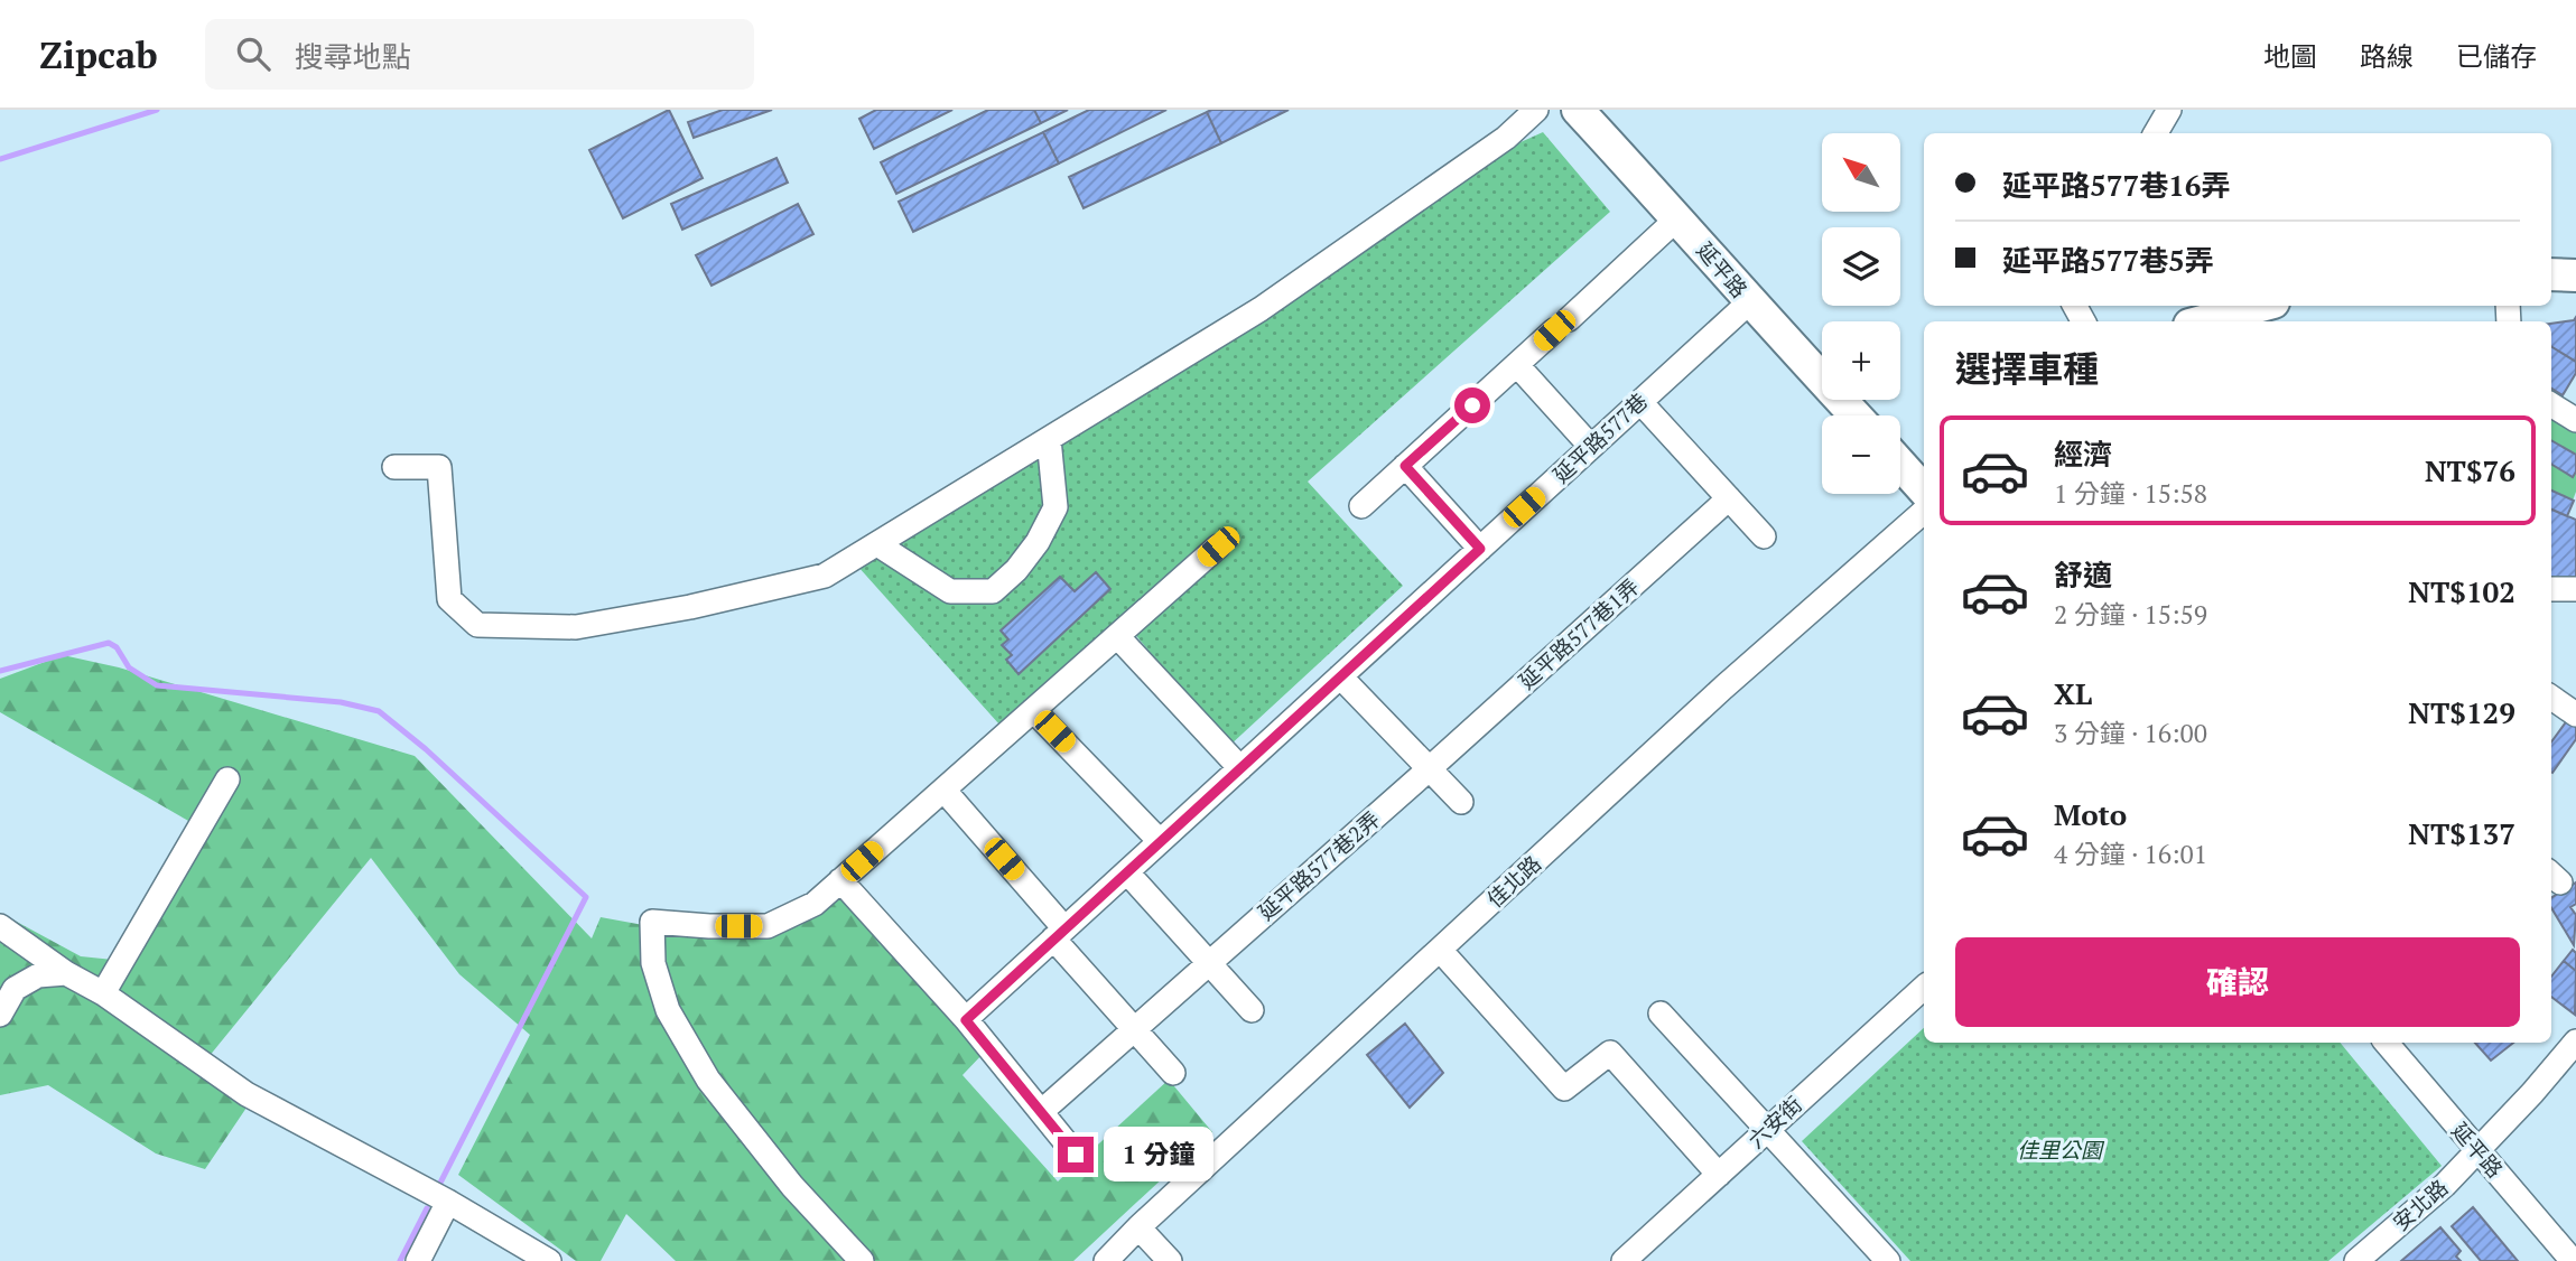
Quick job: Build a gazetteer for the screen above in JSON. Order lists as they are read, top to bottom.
{
  "streets": {
    "main road": ["延平路"],
    "street": [
      "延平路577巷",
      "延平路577巷1弄",
      "延平路577巷2弄",
      "佳北路",
      "六安街",
      "安北路"
    ]
  },
  "crossings": [
    ["延平路", "延平路577巷"],
    ["延平路", "安北路"],
    ["延平路577巷1弄", "延平路577巷2弄"]
  ],
  "parks": ["佳里公園"],
  "north": "top left",
  "page": {
    "header": "Zipcab",
    "search": "搜尋地點",
    "nav": ["地圖", "路線", "已儲存"],
    "map_buttons": ["+", "−"],
    "banner": ["延平路577巷16弄", "延平路577巷5弄"],
    "heading": "選擇車種",
    "list": [
      {
        "name": "經濟",
        "note": "1 分鐘 · 15:58",
        "value": "NT$76"
      },
      {
        "name": "舒適",
        "note": "2 分鐘 · 15:59",
        "value": "NT$102"
      },
      {
        "name": "XL",
        "note": "3 分鐘 · 16:00",
        "value": "NT$129"
      },
      {
        "name": "Moto",
        "note": "4 分鐘 · 16:01",
        "value": "NT$137"
      }
    ],
    "buttons": "確認",
    "bubble": "1 分鐘"
  }
}
